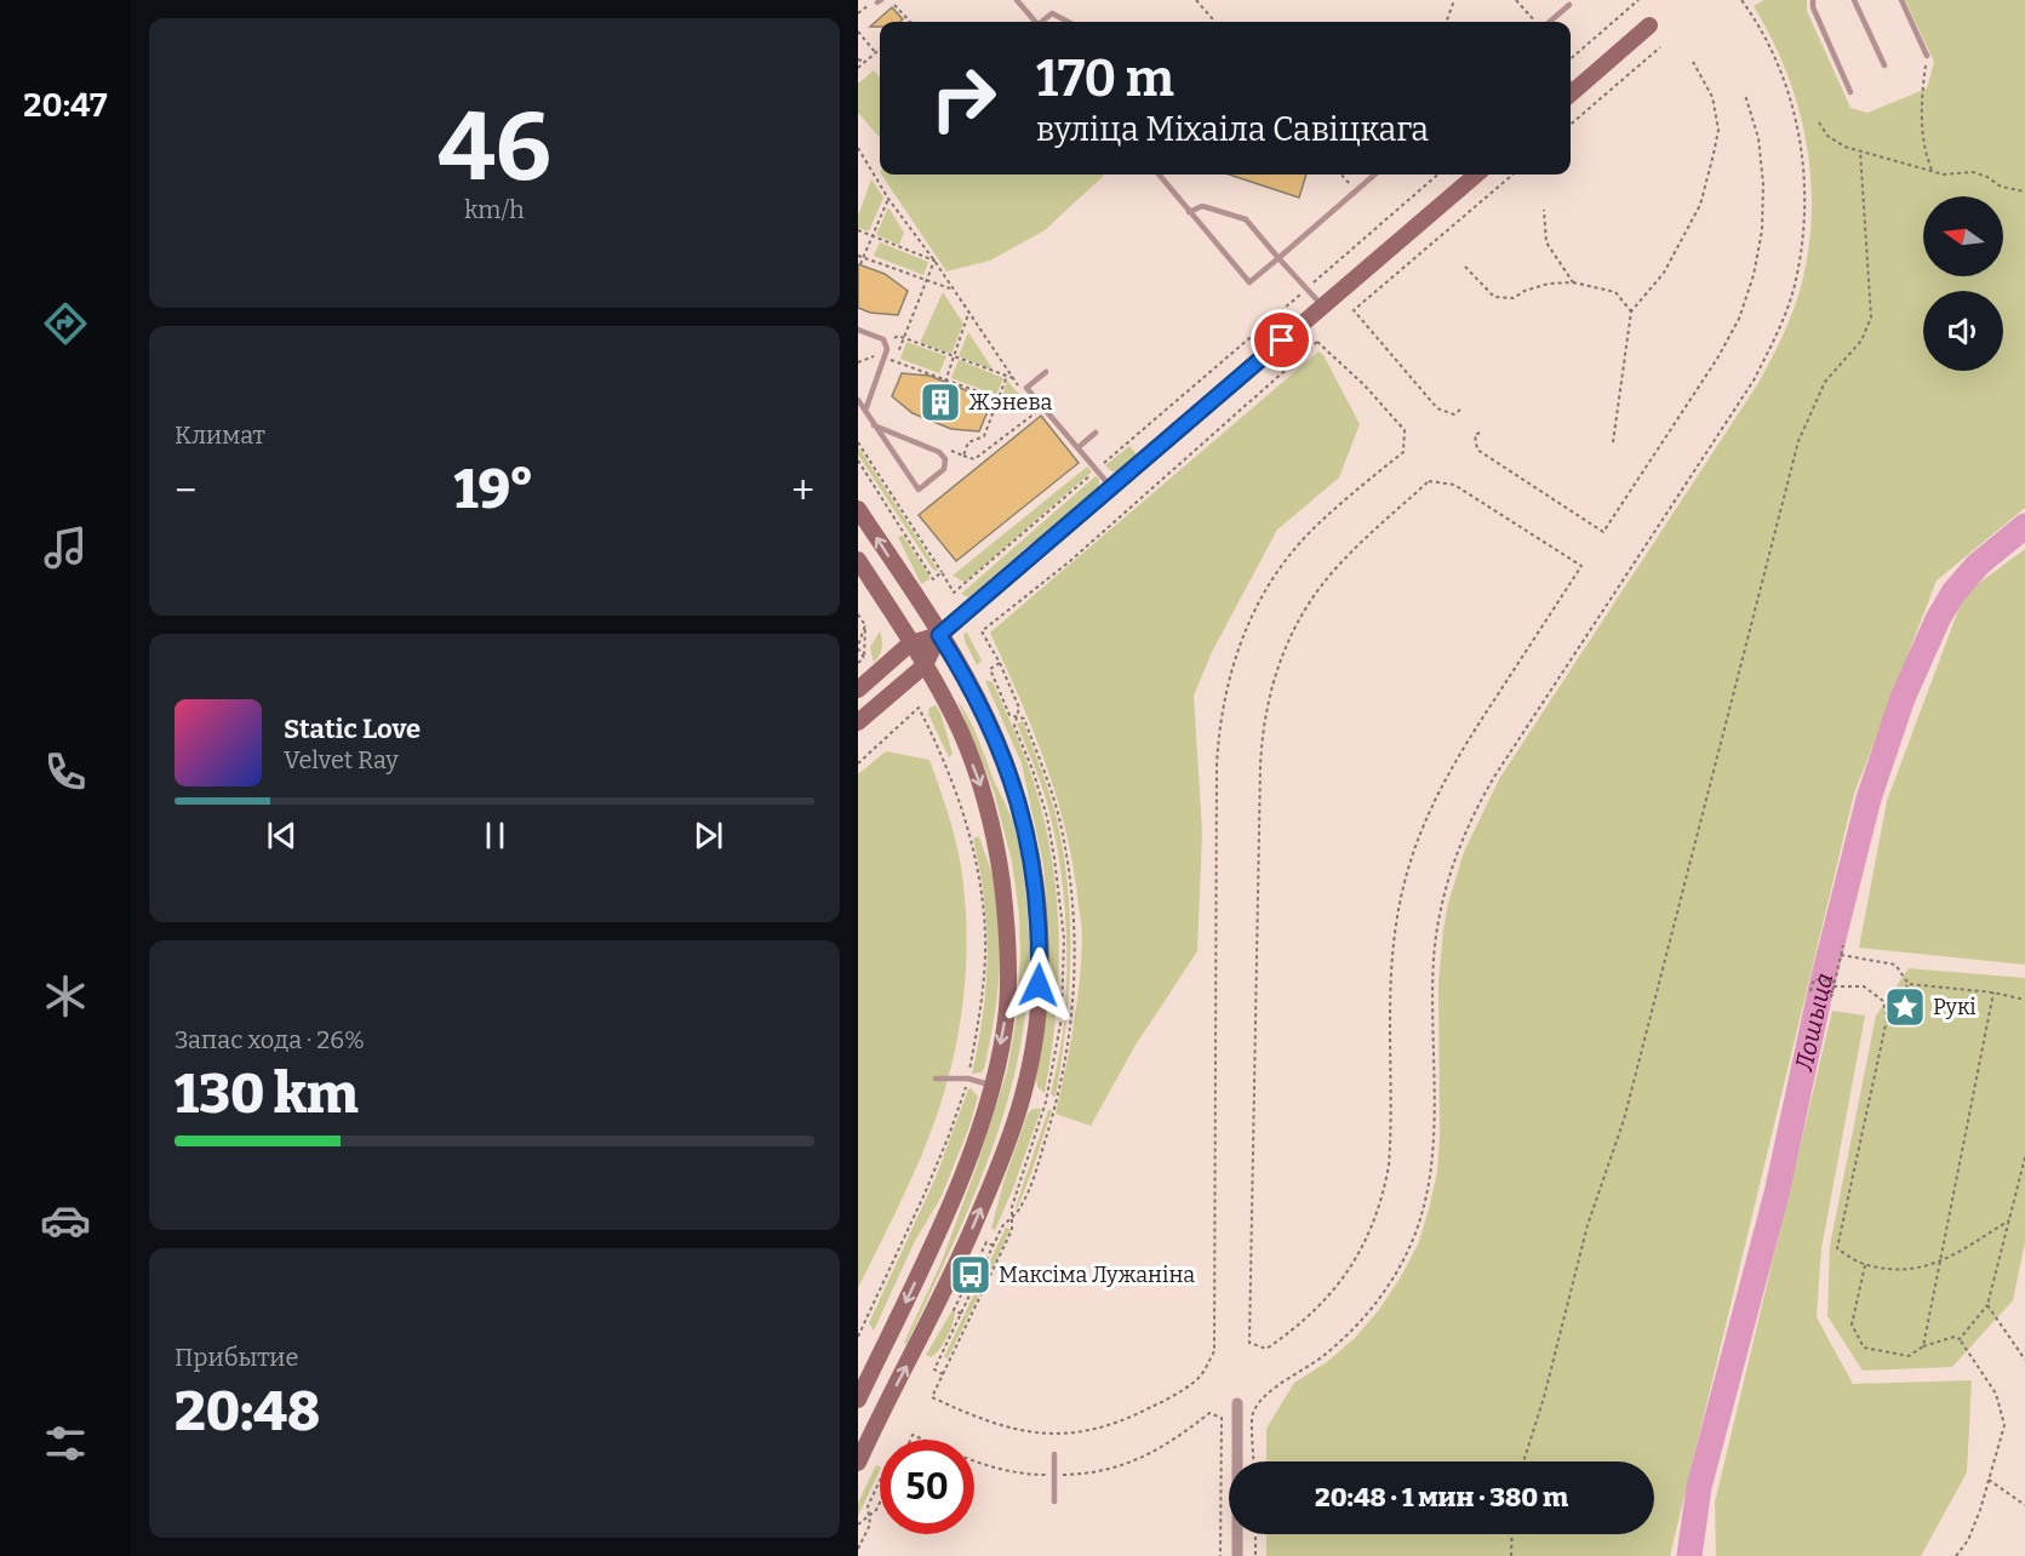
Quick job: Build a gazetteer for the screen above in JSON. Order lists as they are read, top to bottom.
{
  "water": ["Лошыца"],
  "places": {
    "building": ["Жэнева"],
    "place": ["Рукі"],
    "bus stop": ["Максіма Лужаніна"]
  },
  "north": "left",
  "page": {
    "tabs": "20:47",
    "tile": [
      ["46", "km/h"],
      "Климат",
      ["Запас хода · 26%", "130 km"],
      ["Прибытие", "20:48"]
    ],
    "turn": ["170 m", "вуліца Міхаіла Савіцкага"],
    "heat": ["−", "19°", "+"],
    "song": ["Static Love", "Velvet Ray"],
    "limit": "50",
    "trip": "20:48 · 1 мин · 380 m"
  }
}
